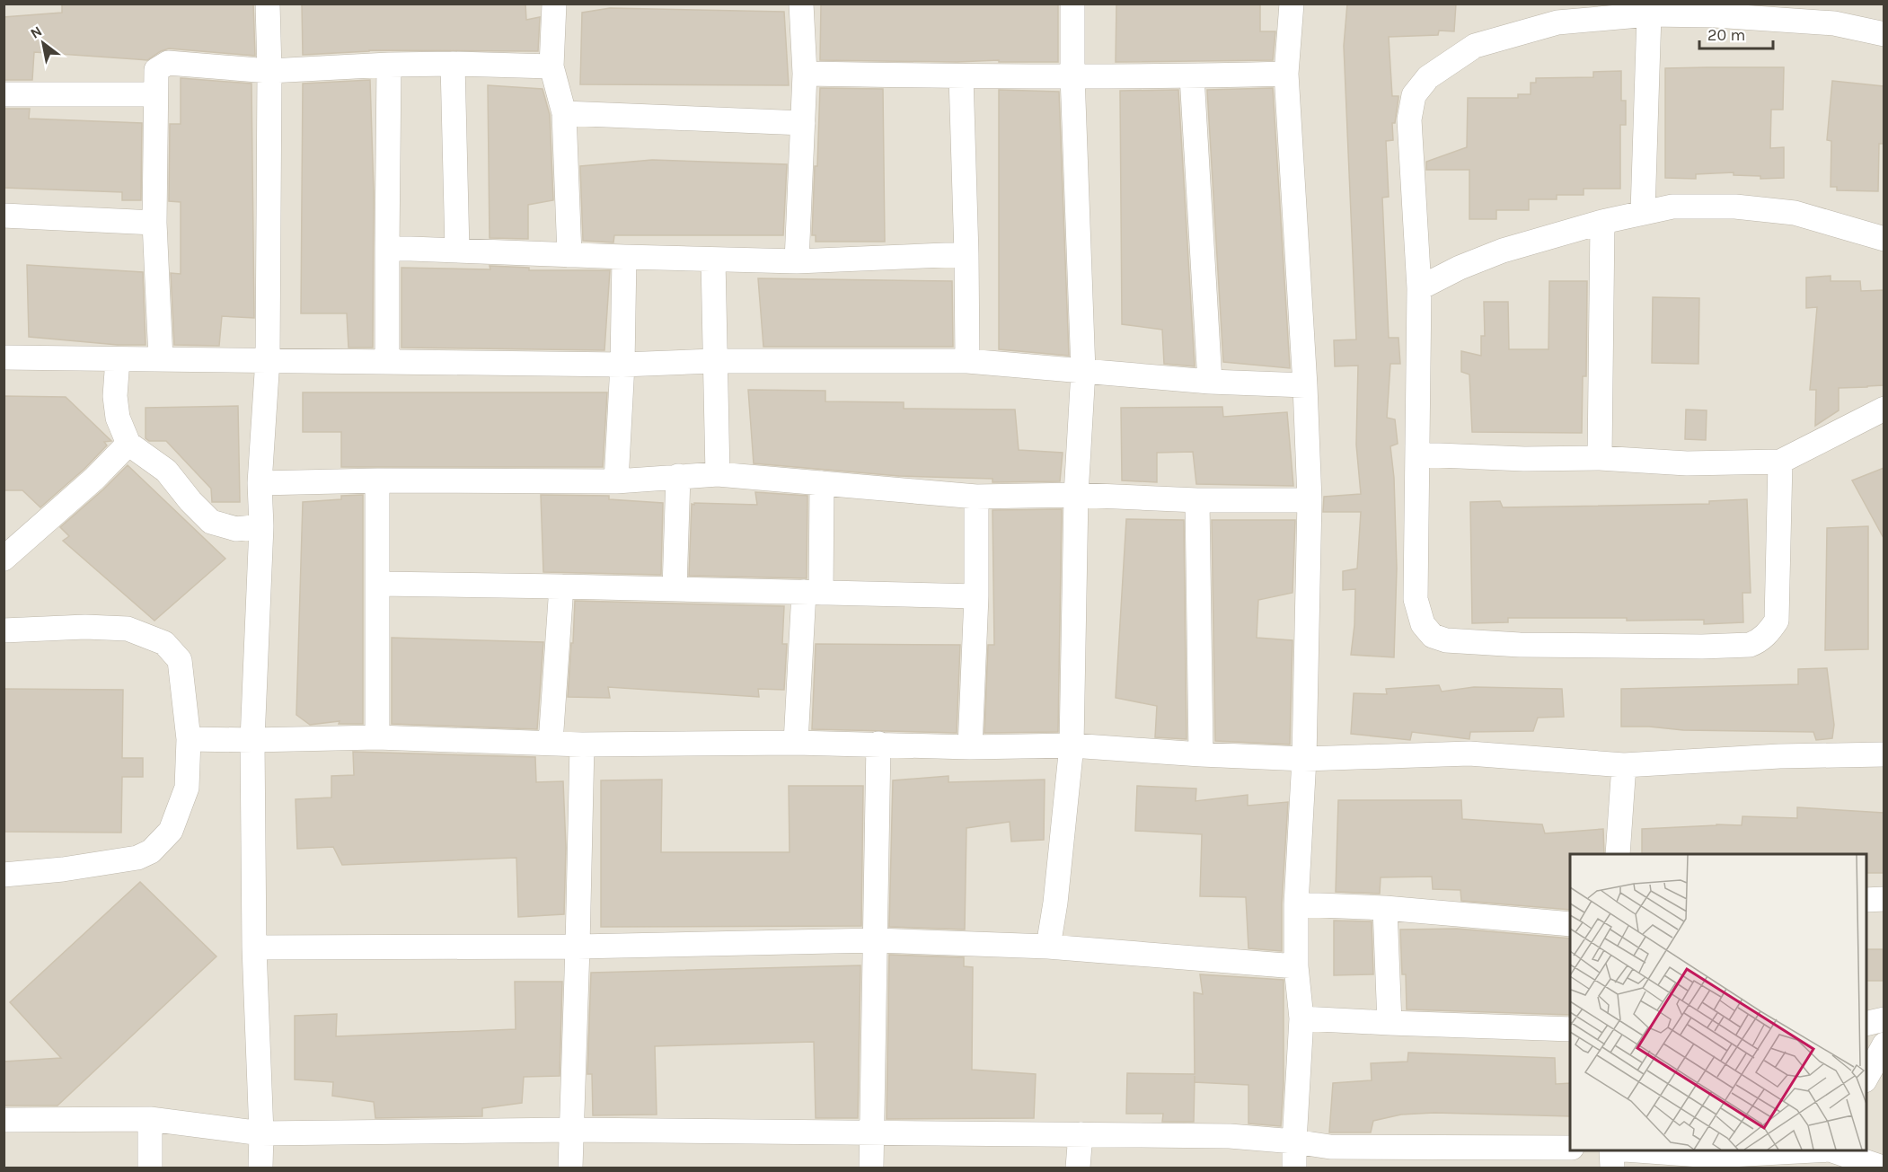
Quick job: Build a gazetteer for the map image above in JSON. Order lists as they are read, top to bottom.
{
  "scale_bar": "20 m",
  "north": "top left"
}
